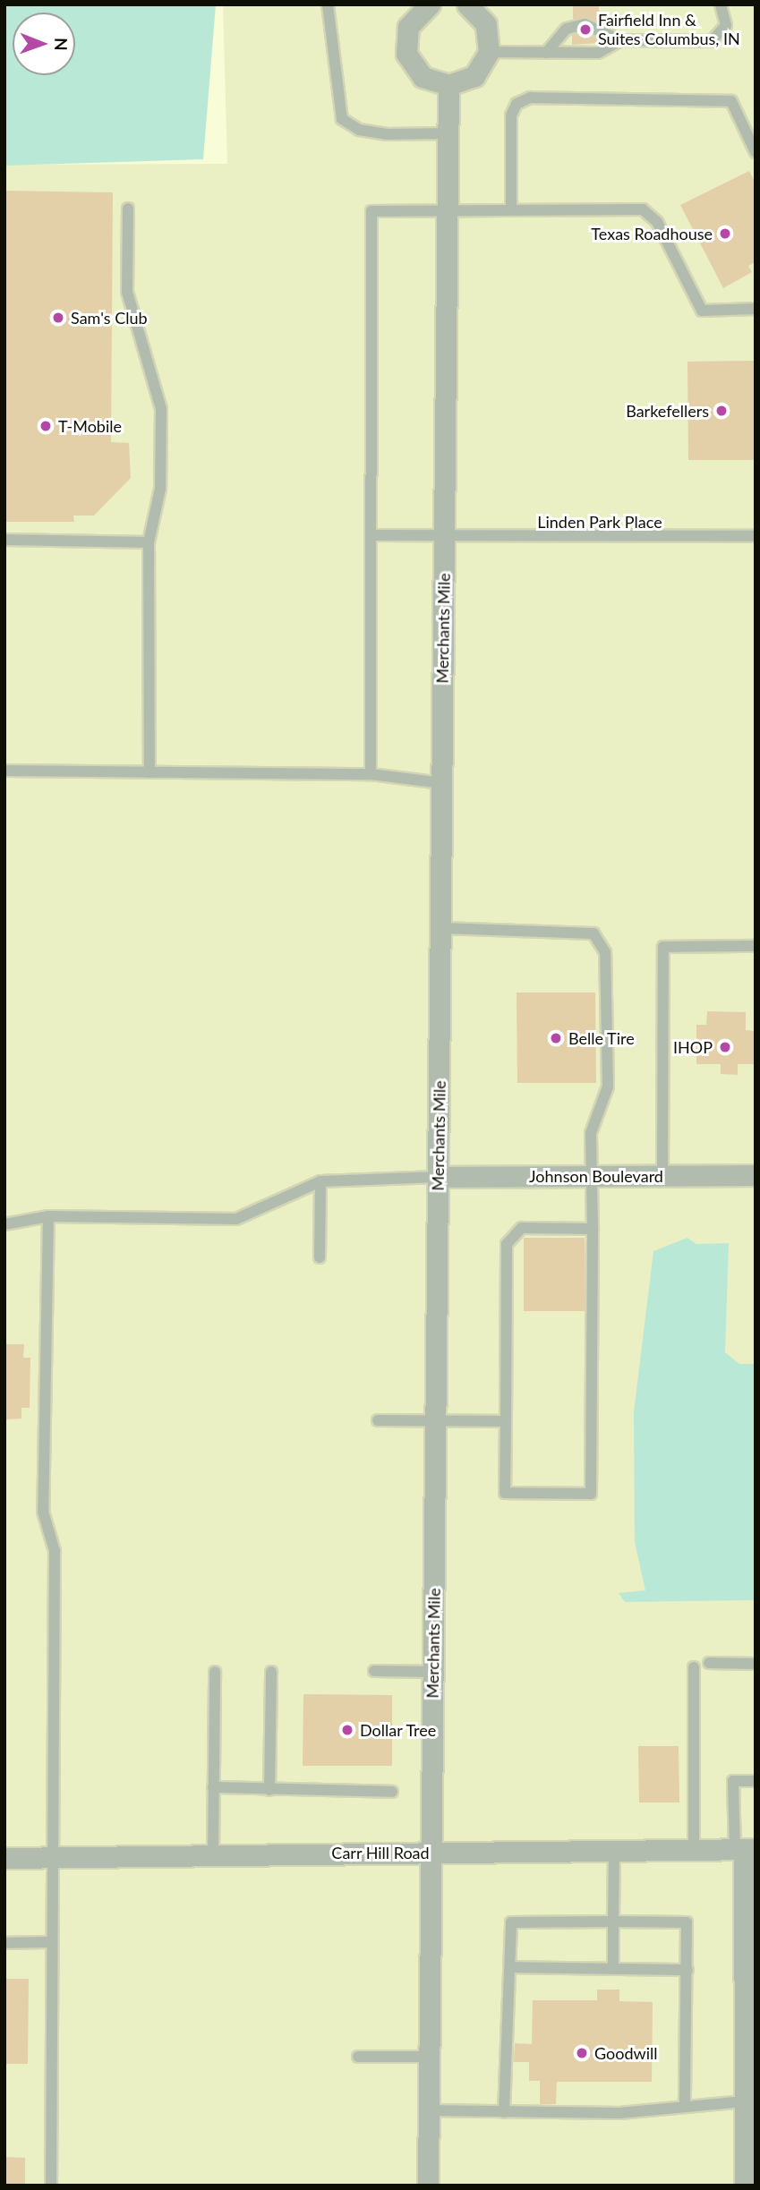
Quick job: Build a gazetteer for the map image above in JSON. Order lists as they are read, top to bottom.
{
  "streets": {
    "street": ["Merchants Mile", "Johnson Boulevard", "Carr Hill Road"],
    "lane": ["Linden Park Place"]
  },
  "crossings": [
    ["Linden Park Place", "Merchants Mile"],
    ["Merchants Mile", "Johnson Boulevard"],
    ["Merchants Mile", "Carr Hill Road"]
  ],
  "places": [
    "Fairfield Inn & Suites Columbus, IN",
    "Texas Roadhouse",
    "Sam's Club",
    "Barkefellers",
    "T-Mobile",
    "Belle Tire",
    "IHOP",
    "Dollar Tree",
    "Goodwill"
  ],
  "north": "right"
}
